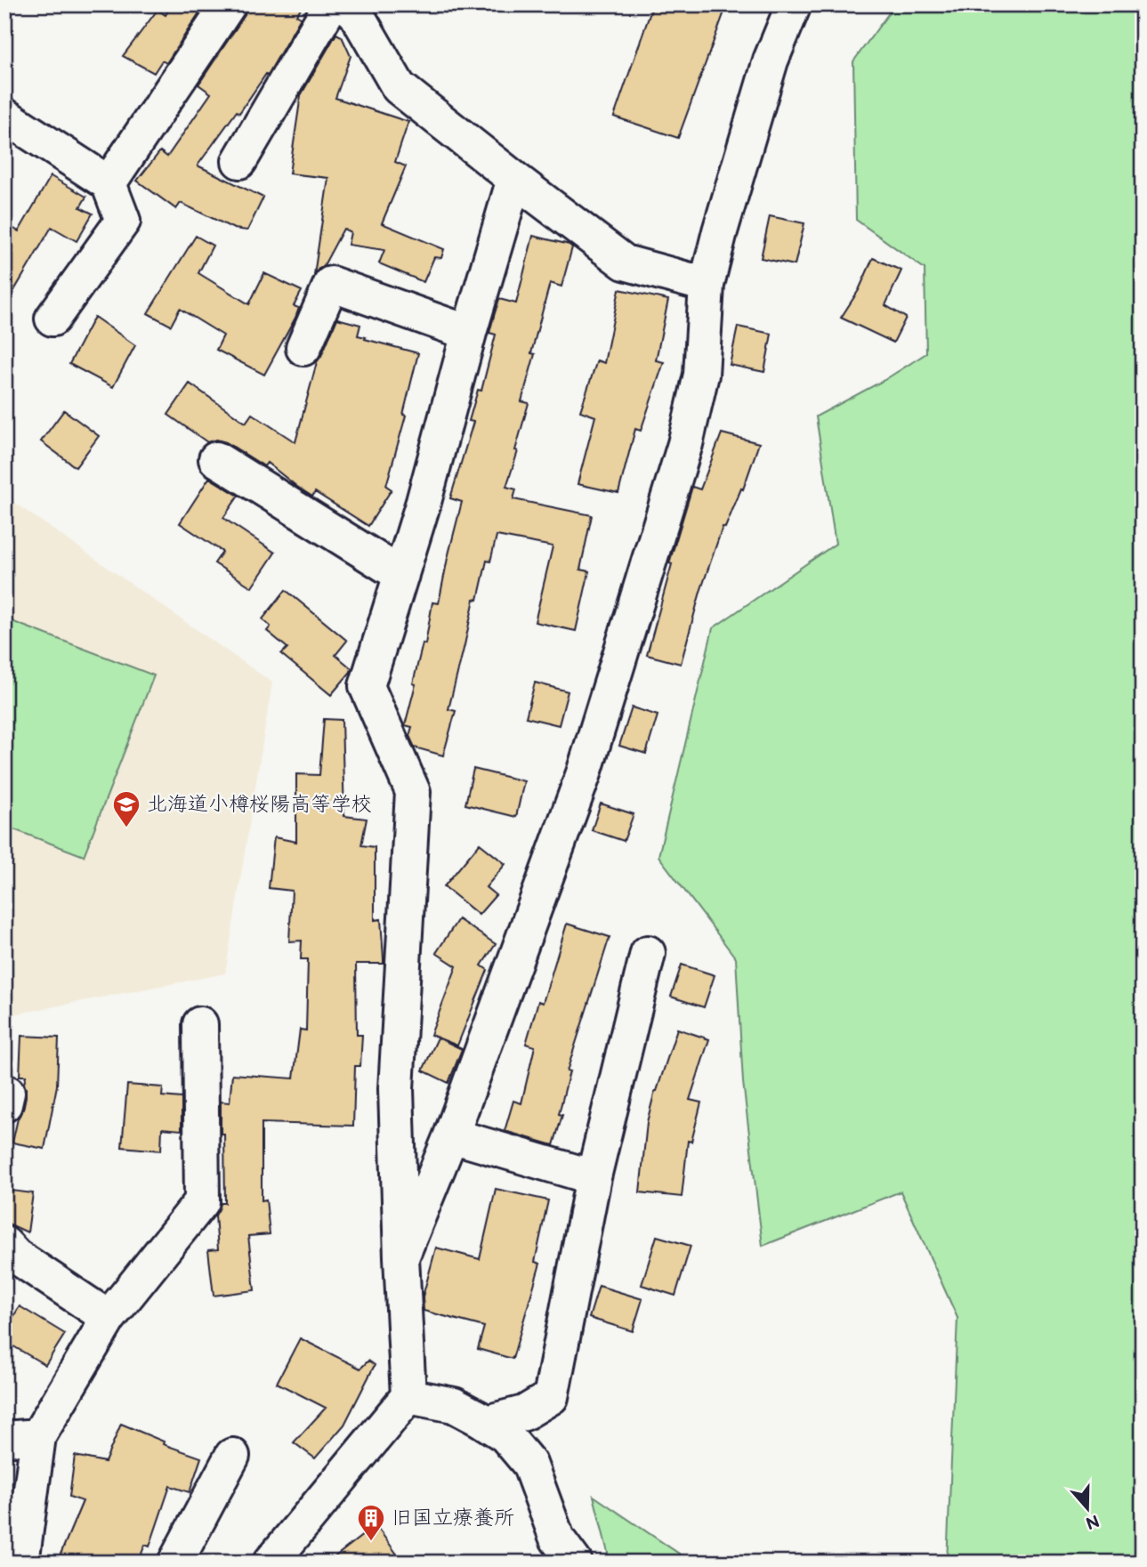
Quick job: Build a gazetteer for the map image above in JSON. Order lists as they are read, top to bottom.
{
  "places": {
    "school or university": ["北海道小樽桜陽高等学校"],
    "building": ["旧国立療養所"]
  },
  "north": "bottom"
}
